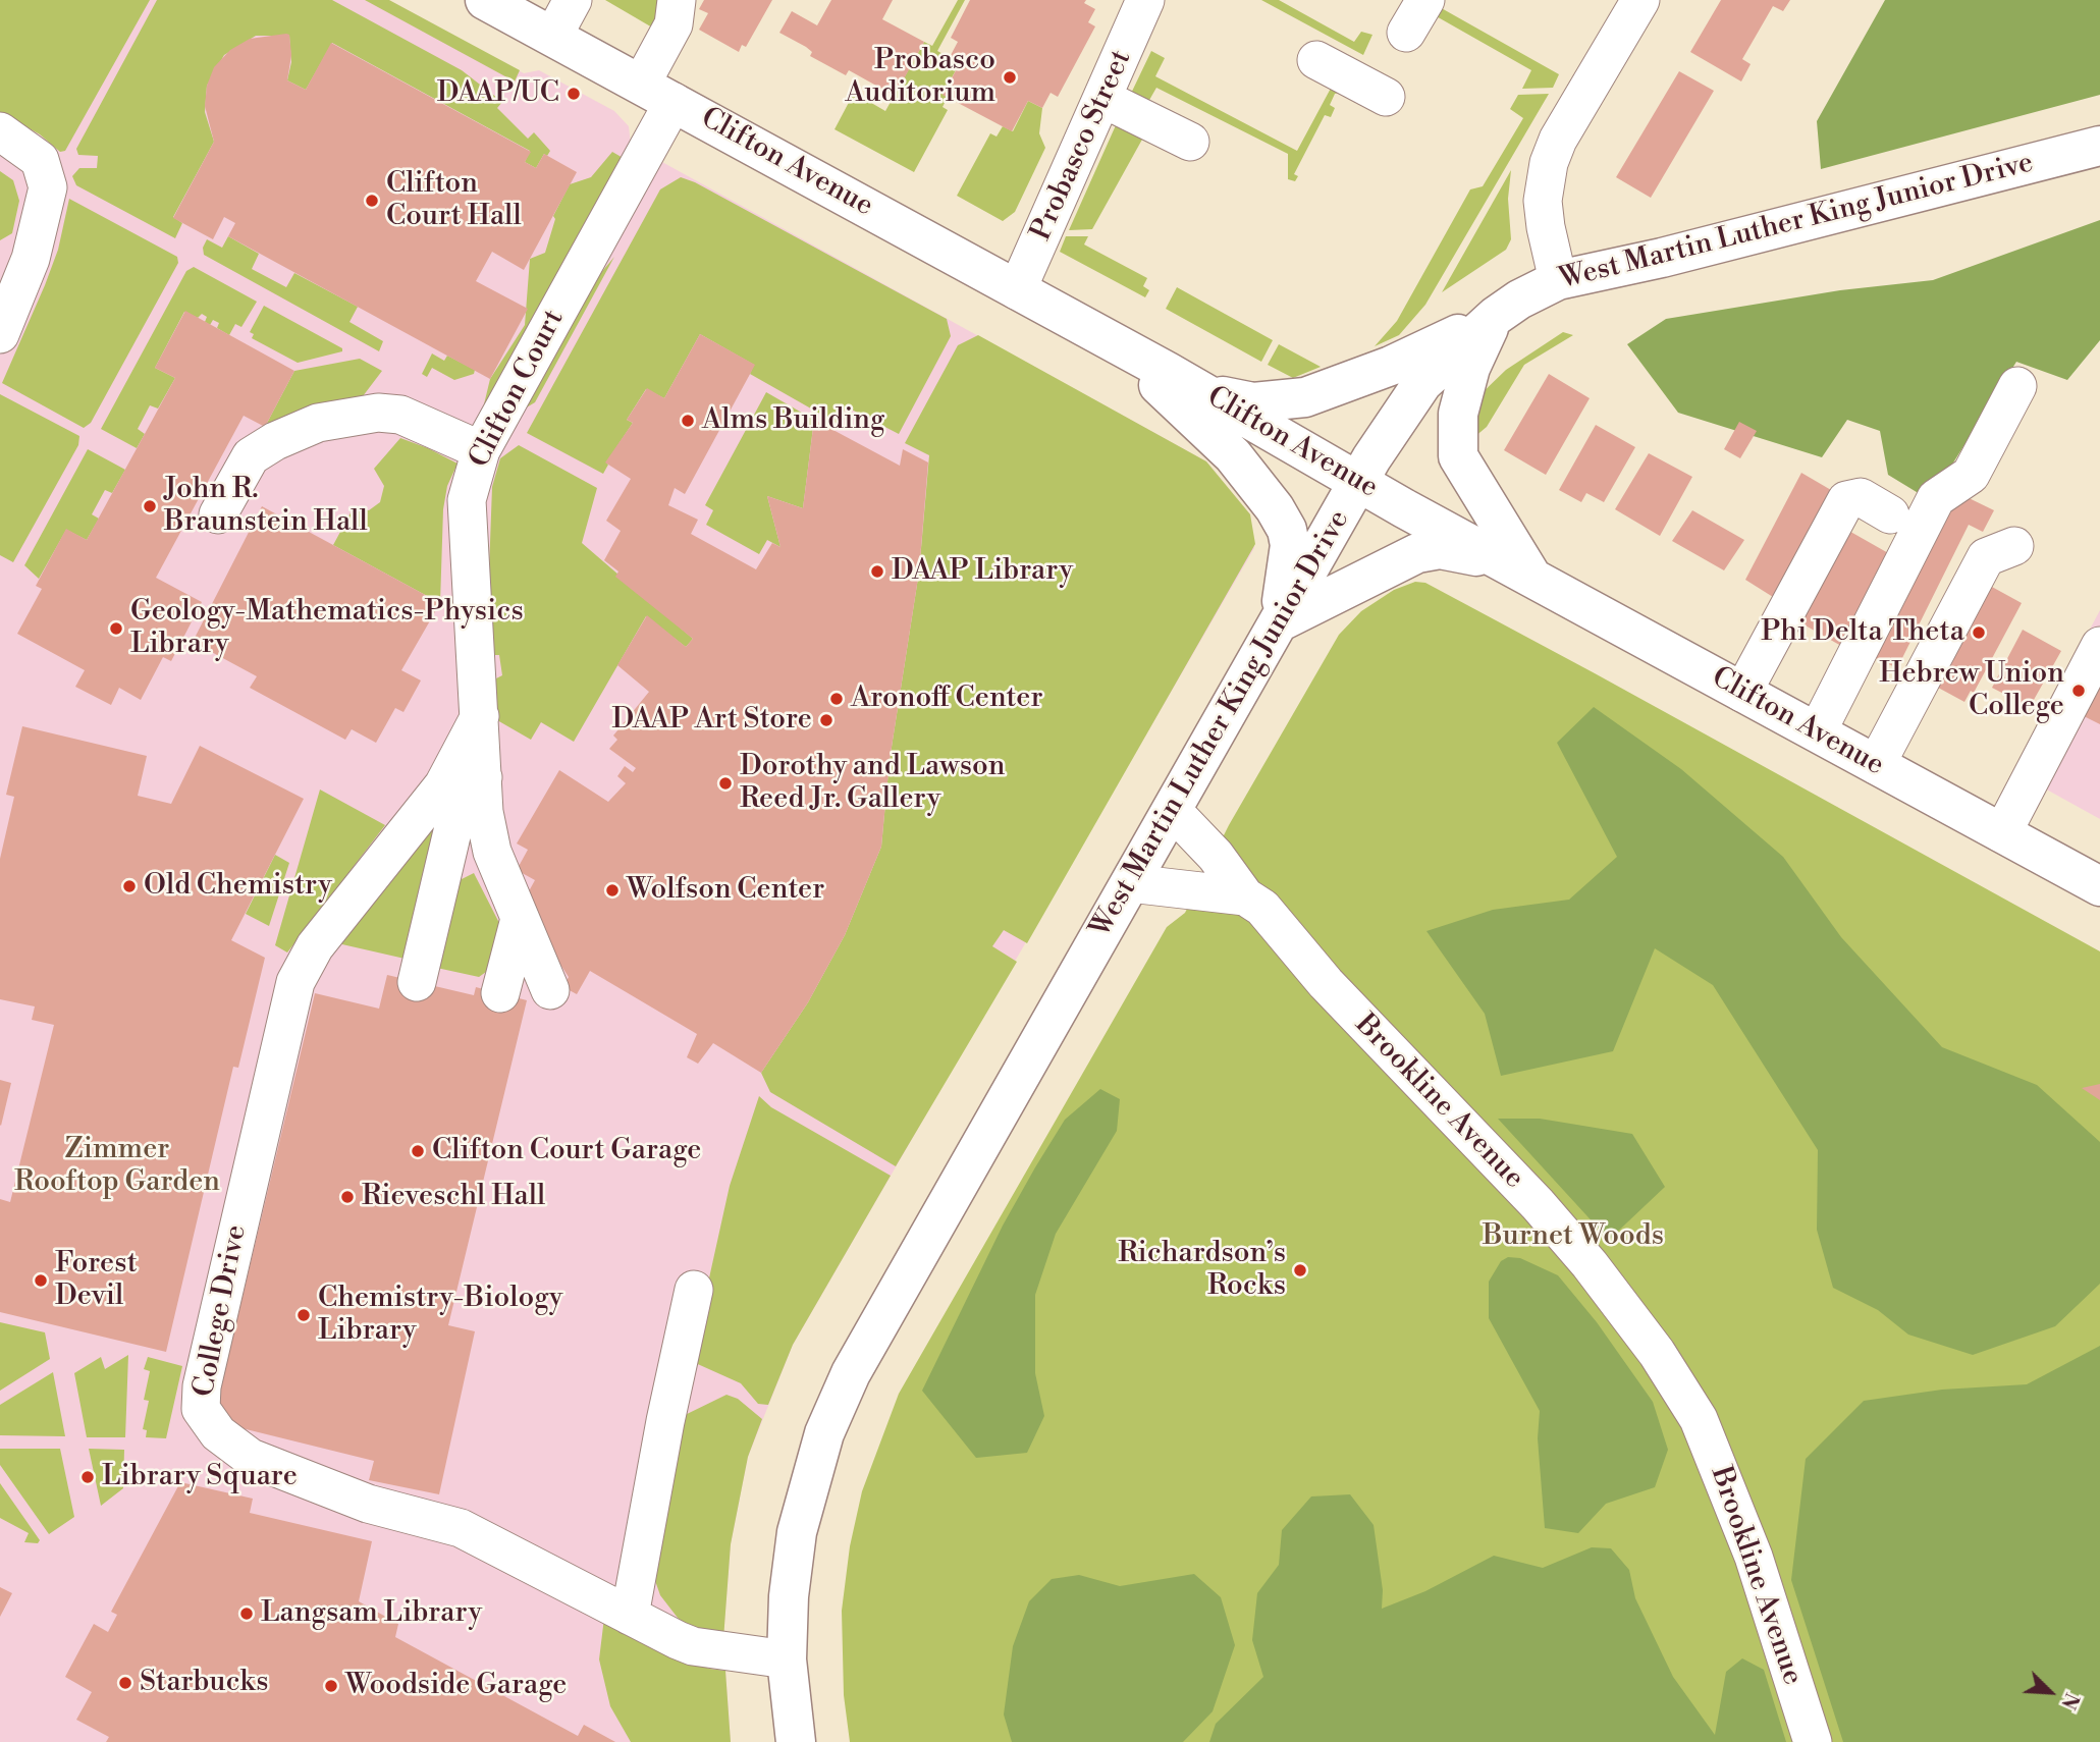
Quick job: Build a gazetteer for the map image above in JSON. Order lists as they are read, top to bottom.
{
  "streets": {
    "main road": ["Clifton Avenue", "West Martin Luther King Junior Drive"],
    "street": [
      "Probasco Street",
      "Clifton Court",
      "Brookline Avenue",
      "College Drive"
    ]
  },
  "crossings": [
    ["Probasco Street", "Clifton Avenue"],
    ["Clifton Avenue", "West Martin Luther King Junior Drive"],
    ["Clifton Avenue", "Clifton Court"],
    ["West Martin Luther King Junior Drive", "Brookline Avenue"],
    ["West Martin Luther King Junior Drive", "College Drive"],
    ["Clifton Court", "College Drive"]
  ],
  "parks": ["Zimmer Rooftop Garden", "Burnet Woods"],
  "places": [
    "Probasco Auditorium",
    "DAAP/UC",
    "Clifton Court Hall",
    "Alms Building",
    "John R. Braunstein Hall",
    "DAAP Library",
    "Geology-Mathematics-Physics Library",
    "Phi Delta Theta",
    "Hebrew Union College",
    "Aronoff Center",
    "DAAP Art Store",
    "Dorothy and Lawson Reed Jr. Gallery",
    "Old Chemistry",
    "Wolfson Center",
    "Clifton Court Garage",
    "Rieveschl Hall",
    "Richardson’s Rocks",
    "Forest Devil",
    "Chemistry-Biology Library",
    "Library Square",
    "Langsam Library",
    "Starbucks",
    "Woodside Garage"
  ],
  "north": "bottom right"
}
